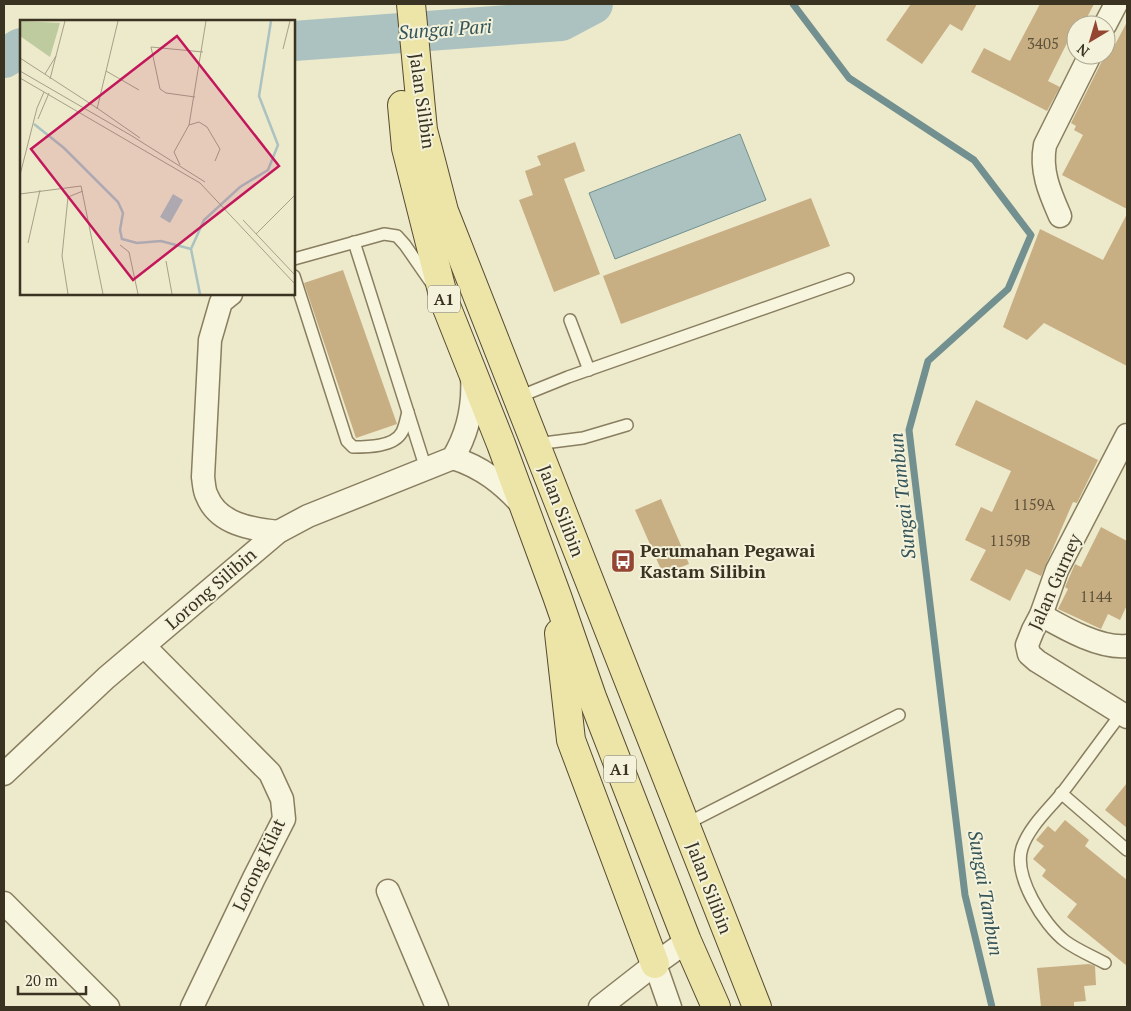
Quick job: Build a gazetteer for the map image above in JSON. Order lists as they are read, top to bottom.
{
  "streets": {
    "main road": ["Jalan Silibin", "A1"],
    "street": ["Jalan Gurney", "Lorong Silibin", "Lorong Kilat"]
  },
  "crossings": [
    ["Lorong Silibin", "Lorong Kilat"]
  ],
  "water": ["Sungai Pari", "Sungai Tambun"],
  "places": {
    "bus stop": ["Perumahan Pegawai Kastam Silibin"]
  },
  "house_numbers": [
    "3405",
    "1159A",
    "1159B",
    "1144"
  ],
  "scale_bar": "20 m",
  "north": "bottom left"
}
